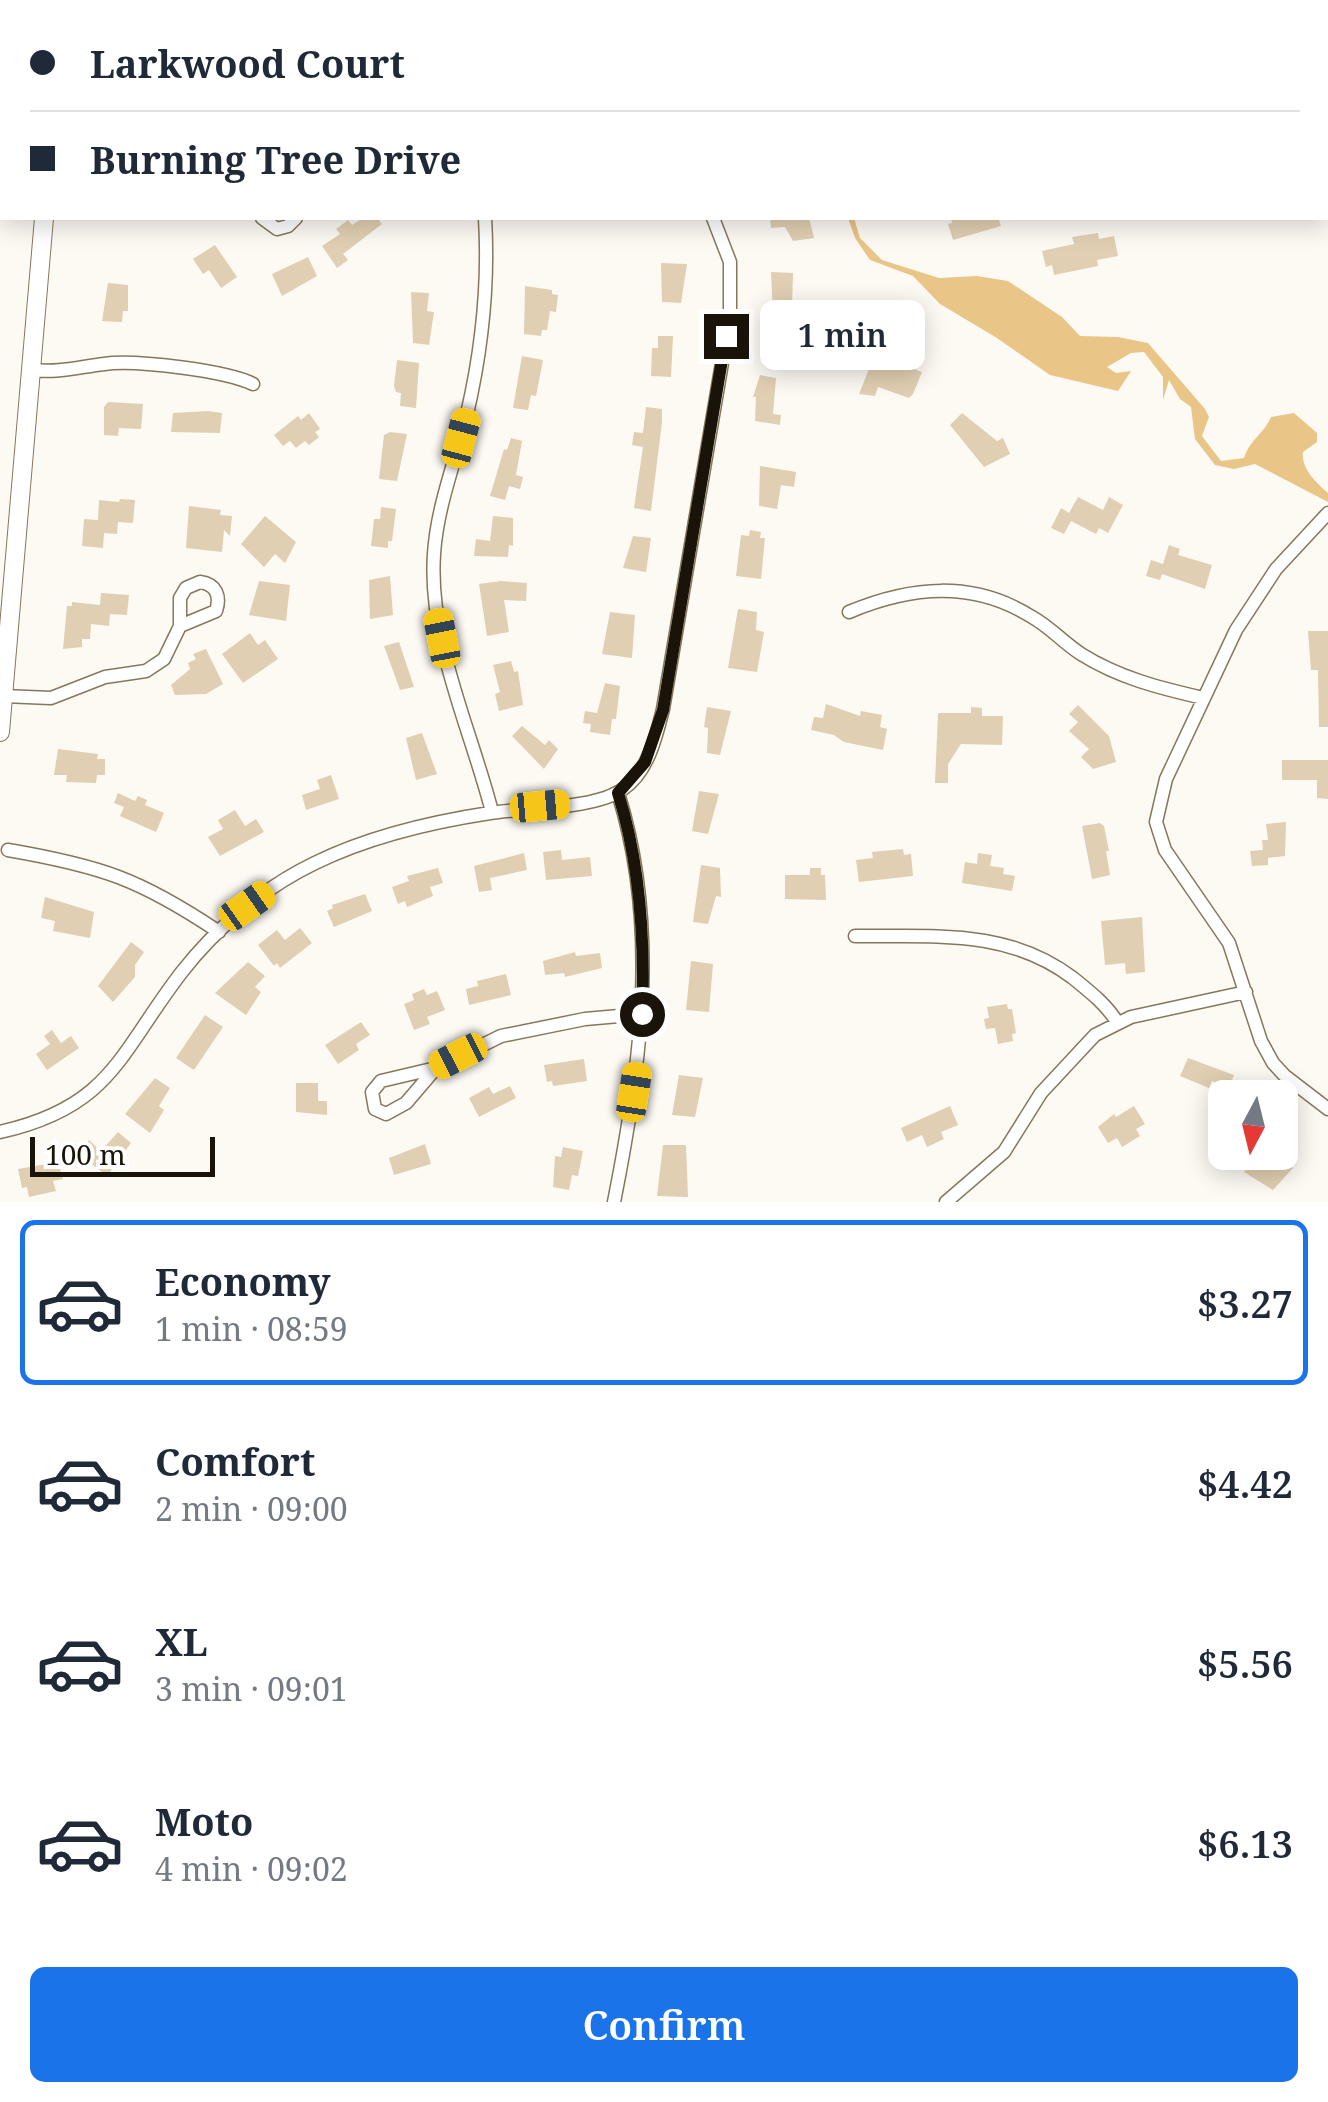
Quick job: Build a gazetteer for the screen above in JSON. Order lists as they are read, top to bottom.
{
  "scale_bar": "100 m",
  "north": "bottom",
  "page": {
    "banner": ["Larkwood Court", "Burning Tree Drive"],
    "bubble": "1 min",
    "scale": "100 m",
    "list": [
      {
        "name": "Economy",
        "note": "1 min · 08:59",
        "value": "$3.27"
      },
      {
        "name": "Comfort",
        "note": "2 min · 09:00",
        "value": "$4.42"
      },
      {
        "name": "XL",
        "note": "3 min · 09:01",
        "value": "$5.56"
      },
      {
        "name": "Moto",
        "note": "4 min · 09:02",
        "value": "$6.13"
      }
    ],
    "buttons": "Confirm"
  }
}
